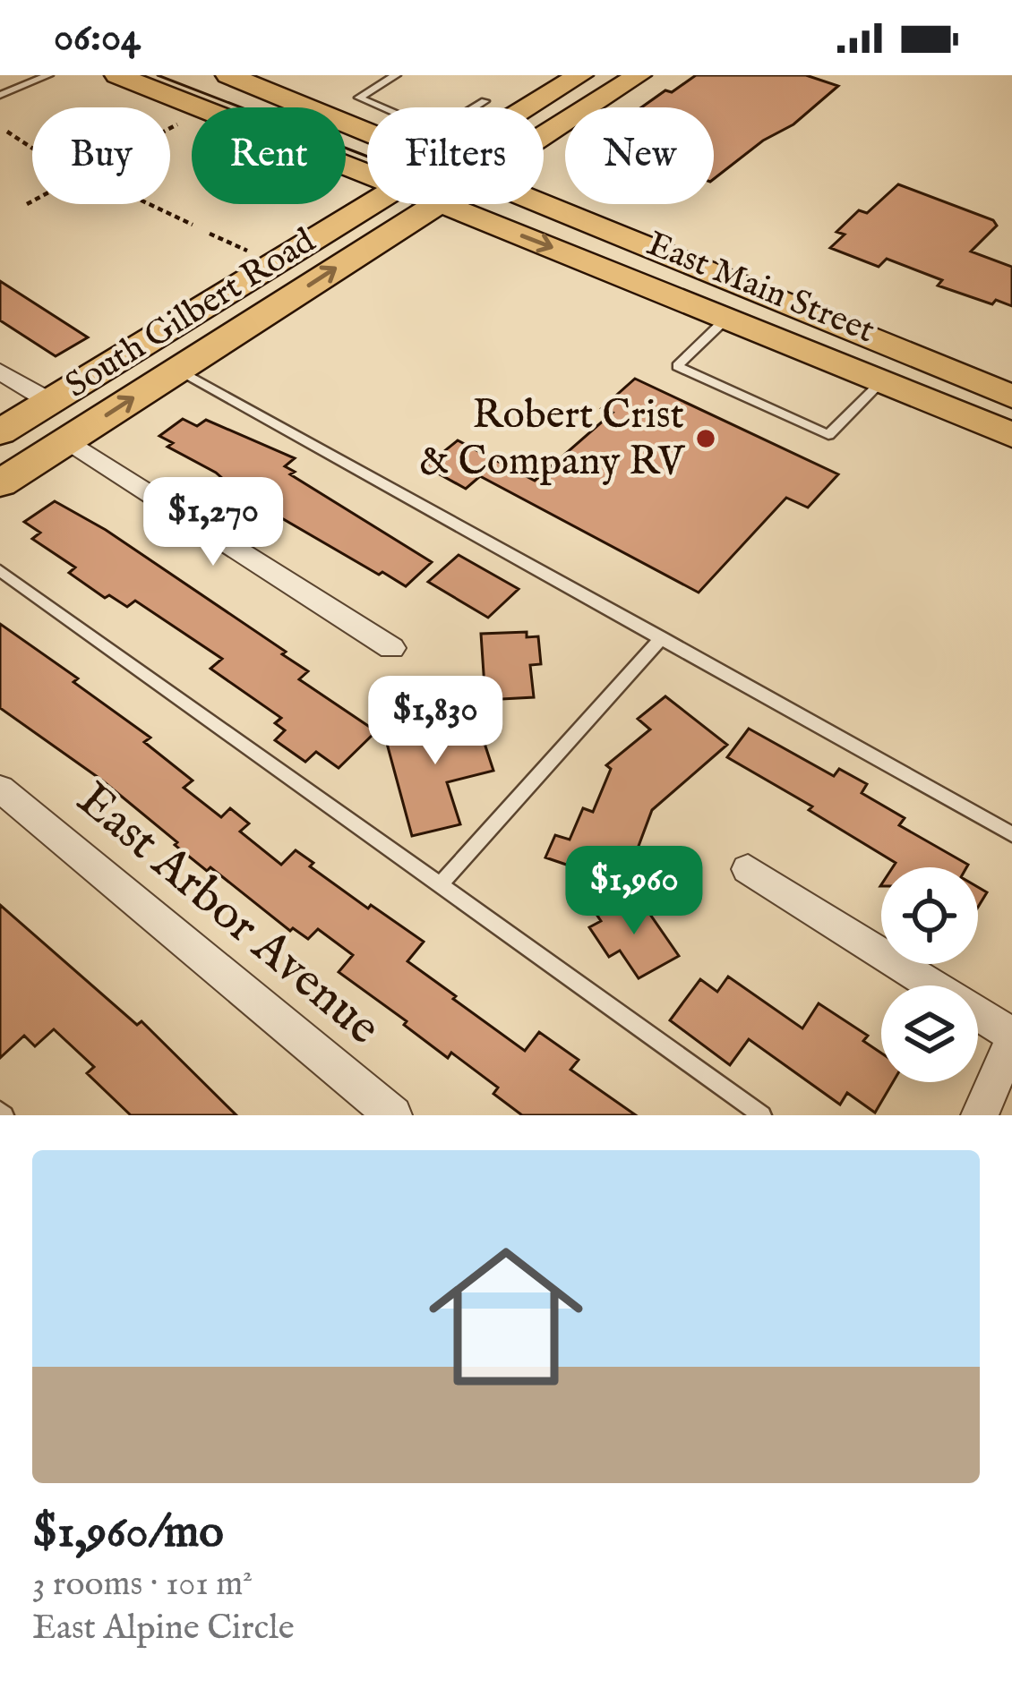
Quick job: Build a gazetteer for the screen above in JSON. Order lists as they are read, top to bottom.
{
  "streets": {
    "main road": ["East Main Street", "South Gilbert Road"],
    "street": ["East Arbor Avenue"]
  },
  "places": ["Robert Crist & Company RV"],
  "page": {
    "status": "06:04",
    "chip": [
      "Buy",
      "Rent",
      "Filters",
      "New"
    ],
    "price": ["$1,270", "$1,830", "$1,960"],
    "list": [
      {
        "name": "$1,960/mo",
        "note": "3 rooms · 101 m² · East Alpine Circle"
      }
    ]
  }
}
